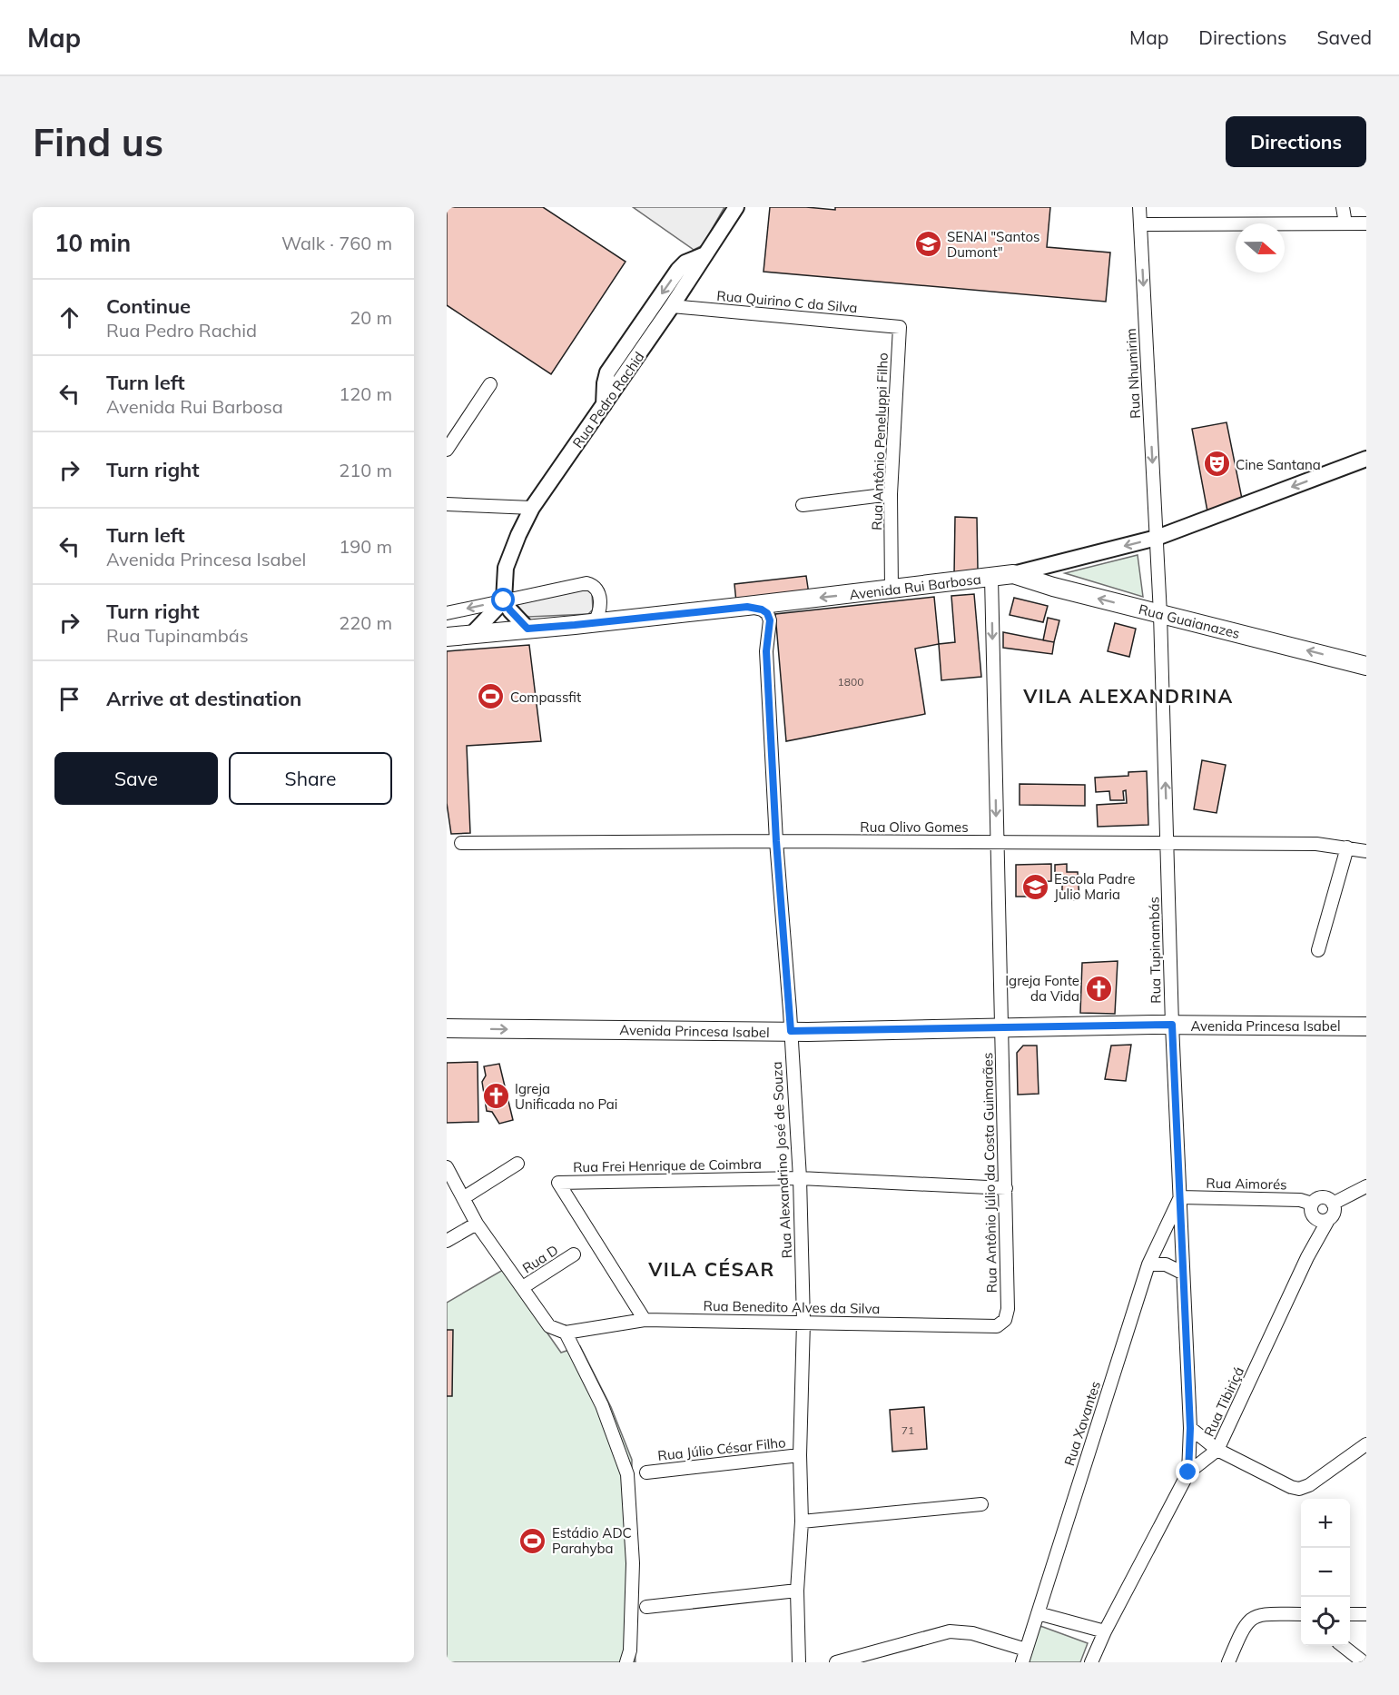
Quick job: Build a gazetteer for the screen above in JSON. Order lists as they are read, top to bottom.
{
  "streets": {
    "main road": ["Avenida Rui Barbosa", "Rua Guaianazes", "Avenida Princesa Isabel"],
    "street": [
      "Rua Quirino C da Silva",
      "Rua Nhumirim",
      "Rua Pedro Rachid",
      "Rua Antônio Peneluppi Filho",
      "Rua Olivo Gomes",
      "Rua Tupinambás",
      "Rua Alexandrino José de Souza",
      "Rua Frei Henrique de Coimbra",
      "Rua Antônio Júlio da Costa Guimarães",
      "Rua Aimorés",
      "Rua D",
      "Rua Benedito Alves da Silva",
      "Rua Tibiriçá",
      "Rua Xavantes",
      "Rua Júlio César Filho"
    ]
  },
  "crossings": [
    ["Rua Quirino C da Silva", "Rua Pedro Rachid"],
    ["Rua Quirino C da Silva", "Rua Antônio Peneluppi Filho"],
    ["Rua Nhumirim", "Avenida Rui Barbosa"],
    ["Rua Nhumirim", "Rua Tupinambás"],
    ["Rua Antônio Peneluppi Filho", "Avenida Rui Barbosa"],
    ["Avenida Rui Barbosa", "Rua Guaianazes"],
    ["Avenida Rui Barbosa", "Rua Tupinambás"],
    ["Avenida Rui Barbosa", "Rua Alexandrino José de Souza"],
    ["Avenida Rui Barbosa", "Rua Antônio Júlio da Costa Guimarães"],
    ["Rua Guaianazes", "Rua Tupinambás"],
    ["Rua Olivo Gomes", "Rua Tupinambás"],
    ["Rua Olivo Gomes", "Rua Alexandrino José de Souza"],
    ["Rua Olivo Gomes", "Rua Antônio Júlio da Costa Guimarães"],
    ["Rua Tupinambás", "Avenida Princesa Isabel"],
    ["Rua Tupinambás", "Rua Aimorés"],
    ["Rua Tupinambás", "Rua Tibiriçá"],
    ["Rua Tupinambás", "Rua Xavantes"],
    ["Avenida Princesa Isabel", "Rua Alexandrino José de Souza"],
    ["Avenida Princesa Isabel", "Rua Antônio Júlio da Costa Guimarães"],
    ["Rua Alexandrino José de Souza", "Rua Frei Henrique de Coimbra"],
    ["Rua Alexandrino José de Souza", "Rua Benedito Alves da Silva"],
    ["Rua Alexandrino José de Souza", "Rua Júlio César Filho"],
    ["Rua Frei Henrique de Coimbra", "Rua Antônio Júlio da Costa Guimarães"],
    ["Rua Frei Henrique de Coimbra", "Rua Benedito Alves da Silva"],
    ["Rua Antônio Júlio da Costa Guimarães", "Rua Benedito Alves da Silva"],
    ["Rua Aimorés", "Rua Tibiriçá"],
    ["Rua Aimorés", "Rua Xavantes"]
  ],
  "one_way": [
    "Rua Nhumirim",
    "Avenida Rui Barbosa",
    "Rua Guaianazes",
    "Avenida Princesa Isabel",
    "Rua Antônio Júlio da Costa Guimarães"
  ],
  "districts": ["VILA ALEXANDRINA", "VILA CÉSAR"],
  "places": {
    "school or university": ["SENAI \"Santos Dumont\"", "Escola Padre Julio Maria"],
    "theatre": ["Cine Santana"],
    "sports": ["Compassfit", "Estádio ADC Parahyba"],
    "church": ["Igreja Fonte da Vida", "Igreja Unificada no Pai"]
  },
  "house_numbers": ["1800", "71"],
  "north": "right",
  "page": {
    "header": "Map",
    "nav": ["Map", "Directions", "Saved"],
    "buttons": [
      "Directions",
      ["Save", "Share"]
    ],
    "title": "Find us",
    "heading": ["10 min", "Walk · 760 m"],
    "list": [
      ["Continue", "Rua Pedro Rachid", "20 m"],
      ["Turn left", "Avenida Rui Barbosa", "120 m"],
      ["Turn right", "210 m"],
      ["Turn left", "Avenida Princesa Isabel", "190 m"],
      ["Turn right", "Rua Tupinambás", "220 m"],
      "Arrive at destination"
    ],
    "map_buttons": ["+", "−"]
  }
}
